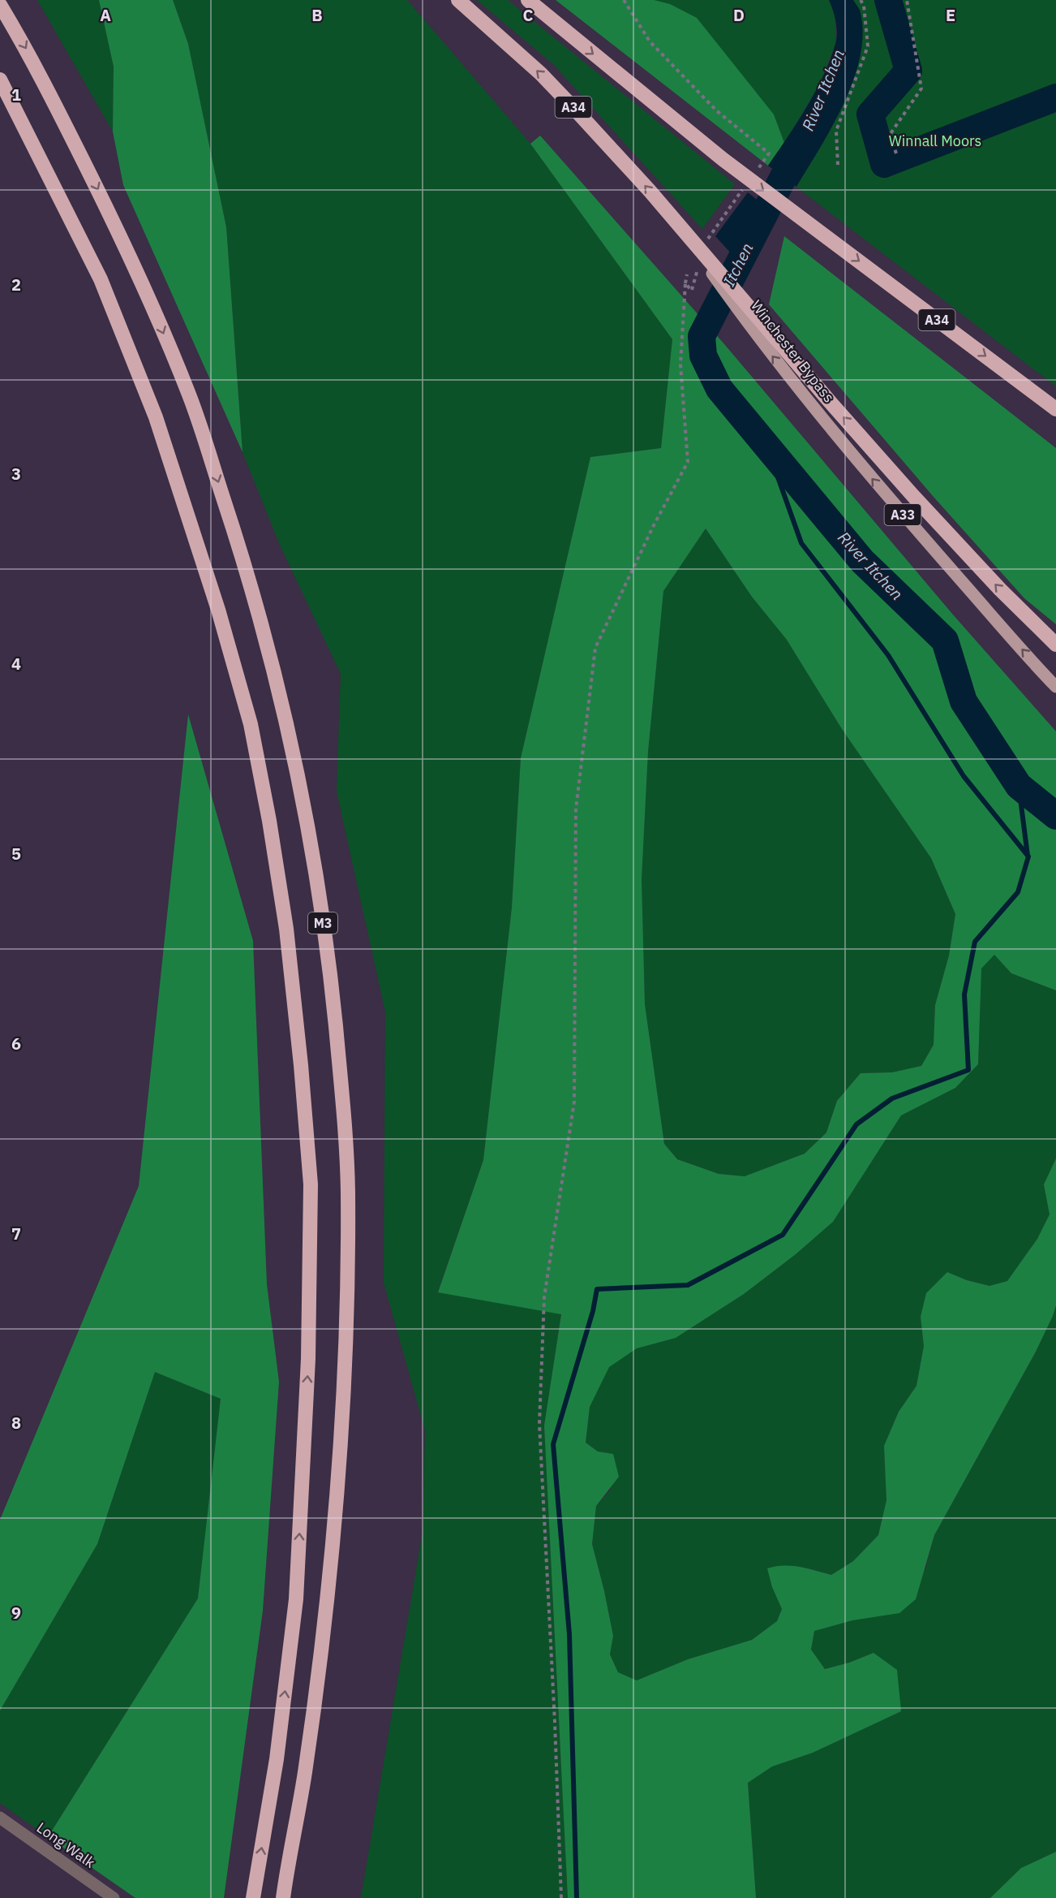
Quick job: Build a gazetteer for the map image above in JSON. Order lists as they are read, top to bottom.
{
  "streets": {
    "highway": ["A34", "M3"],
    "main road": ["Winchester Bypass", "A33"],
    "street": ["Long Walk"]
  },
  "crossings": [
    ["A34", "Winchester Bypass"]
  ],
  "one_way": ["Winchester Bypass"],
  "water": ["River Itchen", "Itchen"],
  "parks": ["Winnall Moors"],
  "grid": {
    "columns": [
      "A",
      "B",
      "C",
      "D",
      "E"
    ],
    "rows": [
      "1",
      "2",
      "3",
      "4",
      "5",
      "6",
      "7",
      "8",
      "9"
    ]
  }
}
